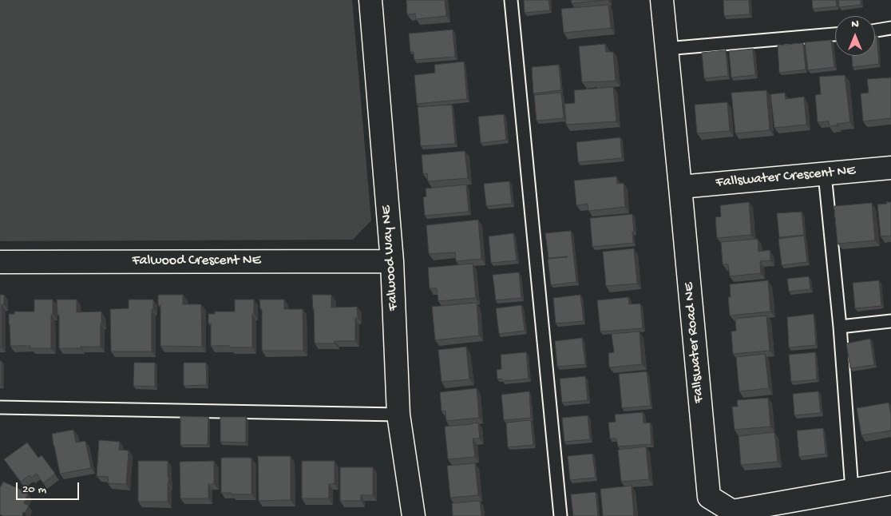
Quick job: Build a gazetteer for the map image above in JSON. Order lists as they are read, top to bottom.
{
  "streets": {
    "street": [
      "Fallswater Crescent NE",
      "Falwood Way NE",
      "Falwood Crescent NE",
      "Fallswater Road NE"
    ]
  },
  "crossings": [
    ["Fallswater Crescent NE", "Fallswater Road NE"],
    ["Falwood Way NE", "Falwood Crescent NE"]
  ],
  "scale_bar": "20 m",
  "north": "top"
}
